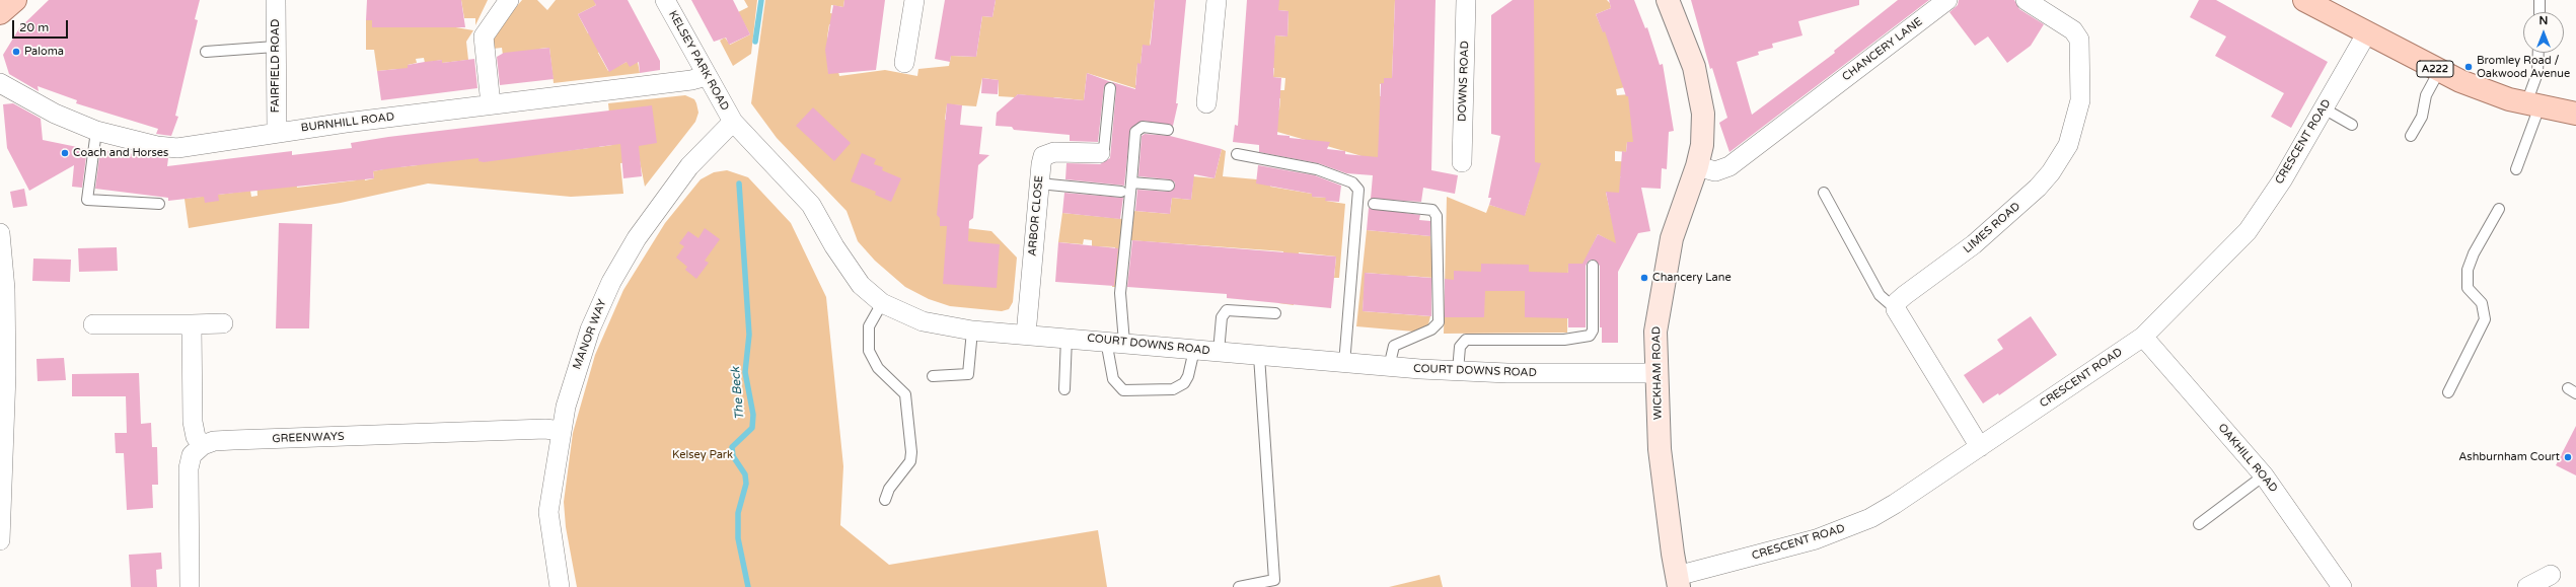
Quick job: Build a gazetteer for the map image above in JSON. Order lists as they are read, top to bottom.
{
  "streets": {
    "main road": ["A222", "WICKHAM ROAD"],
    "street": [
      "CHANCERY LANE",
      "KELSEY PARK ROAD",
      "FAIRFIELD ROAD",
      "DOWNS ROAD",
      "BURNHILL ROAD",
      "CRESCENT ROAD",
      "ARBOR CLOSE",
      "LIMES ROAD",
      "MANOR WAY",
      "COURT DOWNS ROAD",
      "GREENWAYS",
      "OAKHILL ROAD"
    ]
  },
  "crossings": [
    ["CHANCERY LANE", "WICKHAM ROAD"],
    ["KELSEY PARK ROAD", "BURNHILL ROAD"],
    ["KELSEY PARK ROAD", "MANOR WAY"],
    ["KELSEY PARK ROAD", "COURT DOWNS ROAD"],
    ["FAIRFIELD ROAD", "BURNHILL ROAD"],
    ["A222", "CRESCENT ROAD"],
    ["CRESCENT ROAD", "WICKHAM ROAD"],
    ["CRESCENT ROAD", "OAKHILL ROAD"],
    ["ARBOR CLOSE", "COURT DOWNS ROAD"],
    ["MANOR WAY", "COURT DOWNS ROAD"],
    ["MANOR WAY", "GREENWAYS"],
    ["COURT DOWNS ROAD", "WICKHAM ROAD"]
  ],
  "water": ["The Beck"],
  "parks": ["Kelsey Park"],
  "places": [
    "Paloma",
    "Bromley Road / Oakwood Avenue",
    "Coach and Horses",
    "Chancery Lane",
    "Ashburnham Court"
  ],
  "scale_bar": "20 m",
  "north": "top"
}
